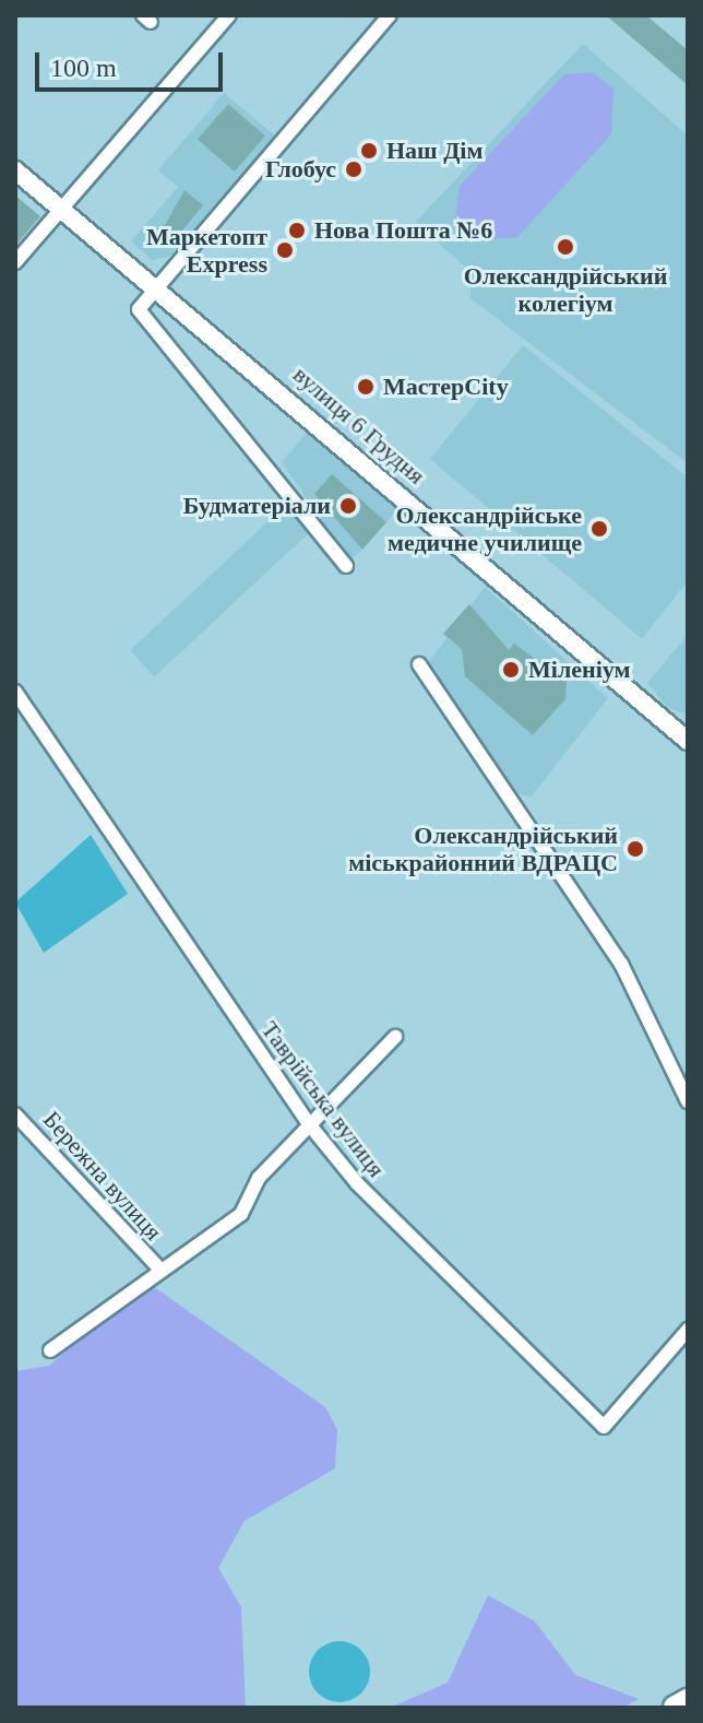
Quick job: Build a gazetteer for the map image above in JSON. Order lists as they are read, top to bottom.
{
  "streets": {
    "street": ["вулиця 6 Грудня", "Таврійська вулиця", "Бережна вулиця"]
  },
  "places": [
    "Наш Дім",
    "Глобус",
    "Нова Пошта №6",
    "Олександрійський колегіум",
    "Маркетопт Express",
    "МастерCity",
    "Будматеріали",
    "Олександрійське медичне училище",
    "Міленіум",
    "Олександрійський міськрайонний ВДРАЦС"
  ],
  "scale_bar": "100 m"
}
